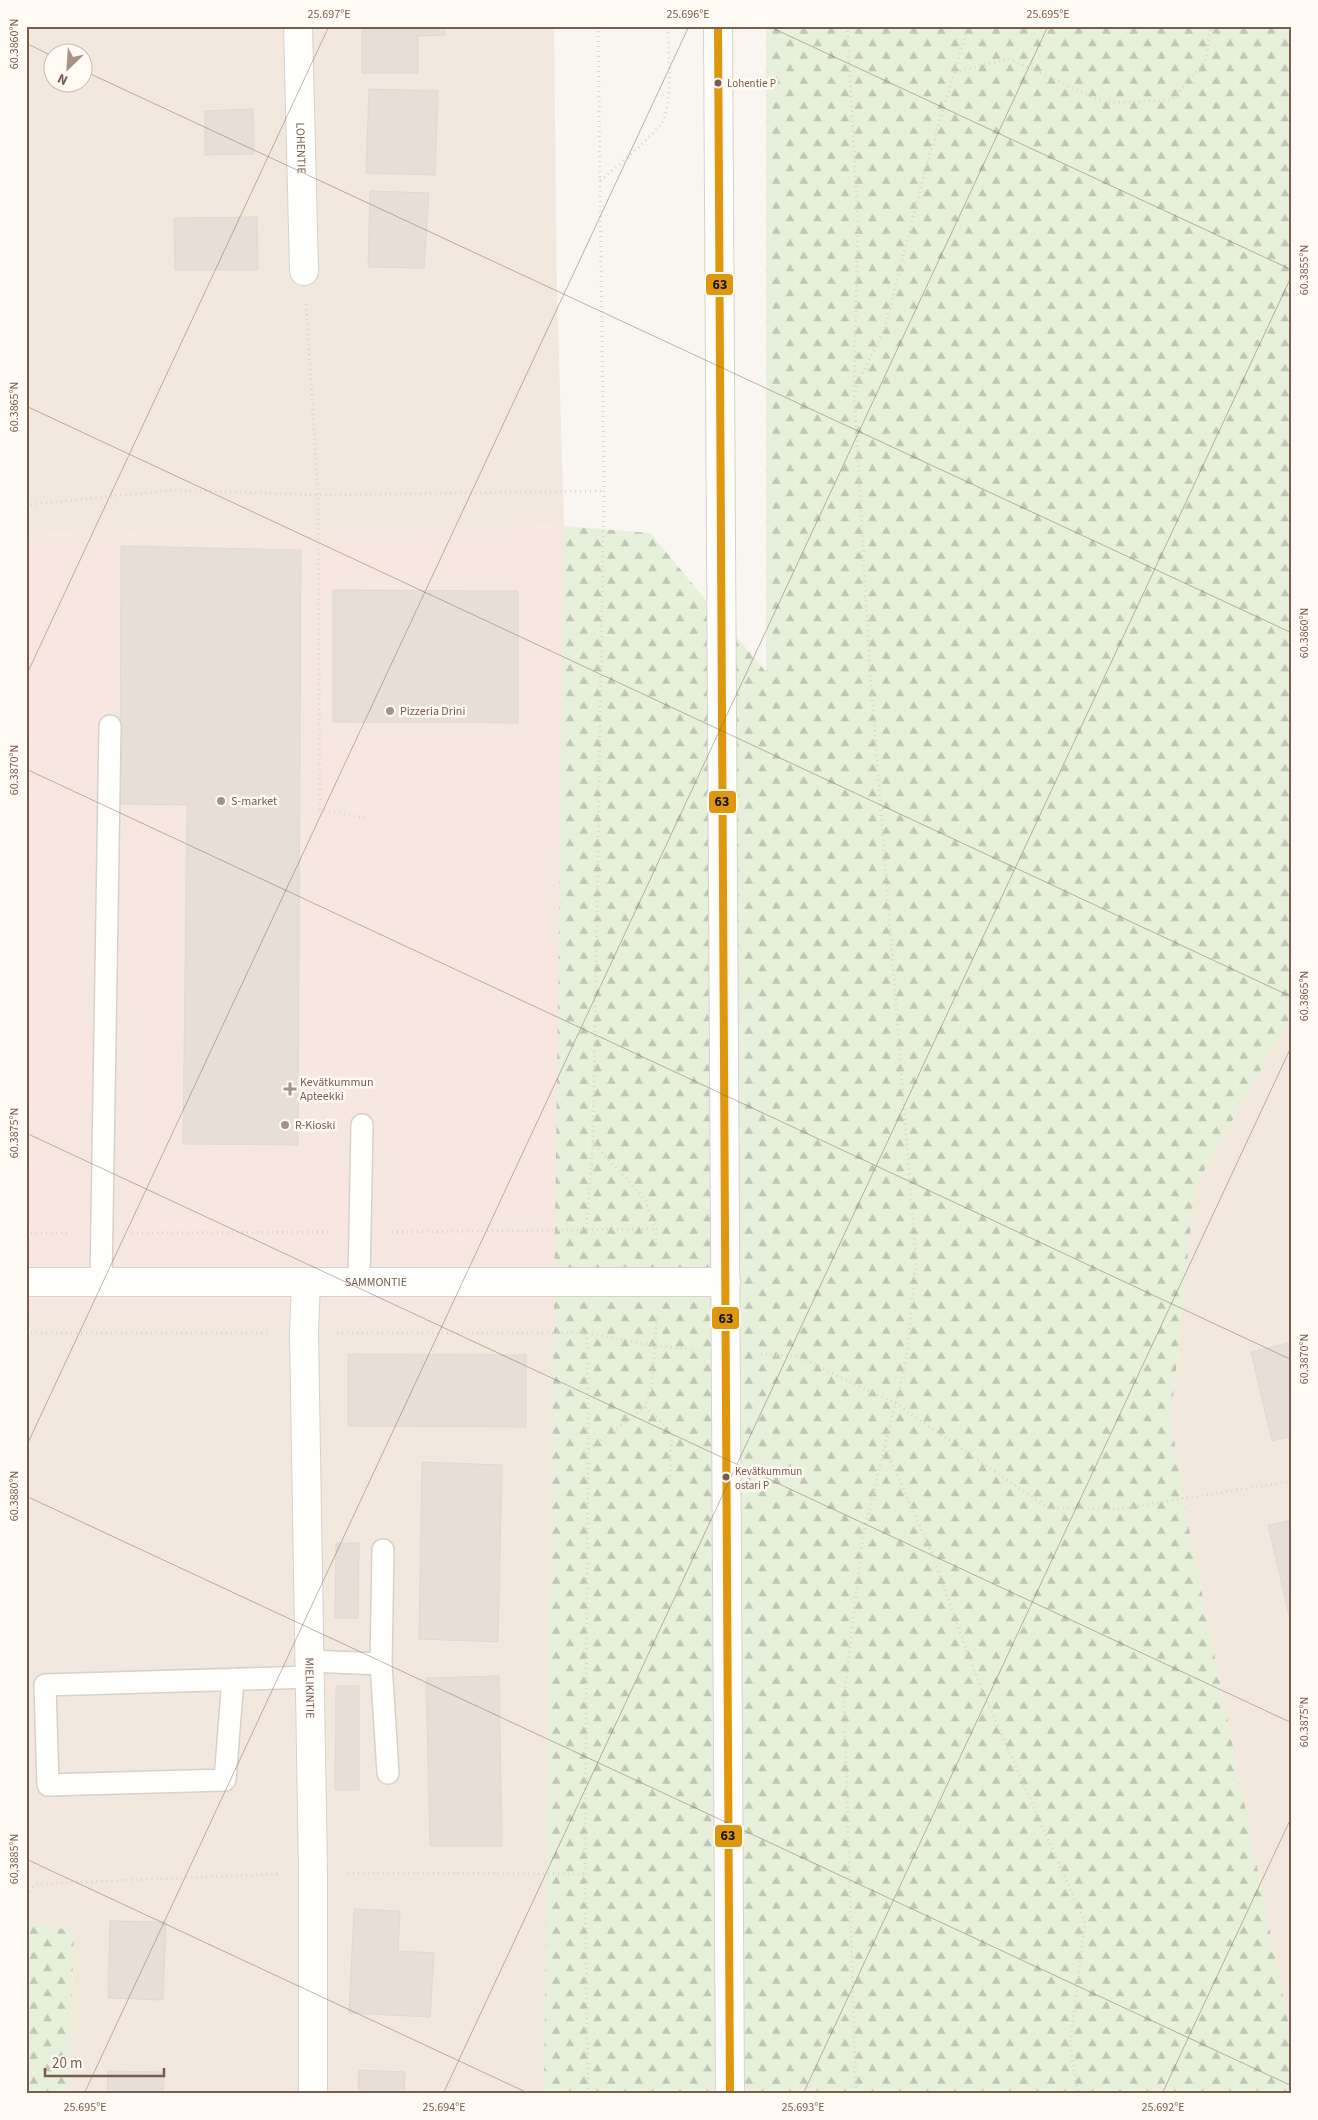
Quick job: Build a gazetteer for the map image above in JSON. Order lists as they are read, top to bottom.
{
  "streets": {
    "street": ["LOHENTIE", "SAMMONTIE", "MIELIKINTIE"]
  },
  "crossings": [
    ["SAMMONTIE", "MIELIKINTIE"]
  ],
  "places": {
    "other": [
      "Lohentie P",
      "Pizzeria Drini",
      "S-market",
      "R-Kioski",
      "Kevätkummun ostari P"
    ],
    "health": ["Kevätkummun Apteekki"]
  },
  "lines": ["transit line 63"],
  "scale_bar": "20 m",
  "north": "bottom left",
  "coordinates": [
    "25.697°E",
    "25.696°E",
    "25.695°E",
    "60.3860°N",
    "60.3855°N",
    "60.3865°N",
    "60.3870°N",
    "60.3875°N",
    "60.3880°N",
    "60.3885°N",
    "25.694°E",
    "25.693°E",
    "25.692°E"
  ]
}
